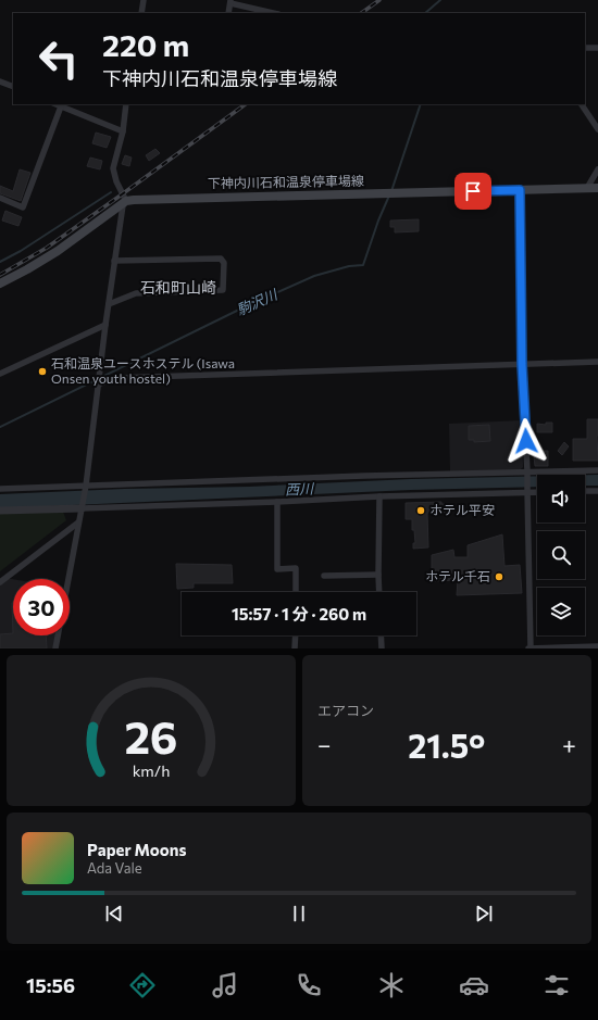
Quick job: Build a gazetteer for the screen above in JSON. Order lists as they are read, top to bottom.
{
  "streets": {
    "main road": ["下神内川石和温泉停車場線"]
  },
  "districts": ["石和町山崎"],
  "water": ["駒沢川", "西川"],
  "places": ["石和温泉ユースホステル (Isawa Onsen youth hostel)", "ホテル平安", "ホテル千石"],
  "page": {
    "turn": ["220 m", "下神内川石和温泉停車場線"],
    "limit": "30",
    "trip": "15:57 · 1 分 · 260 m",
    "tile": "エアコン",
    "heat": ["−", "21.5°", "+"],
    "song": ["Paper Moons", "Ada Vale"],
    "tabs": "15:56",
    "gauge": ["26", "km/h"]
  }
}
